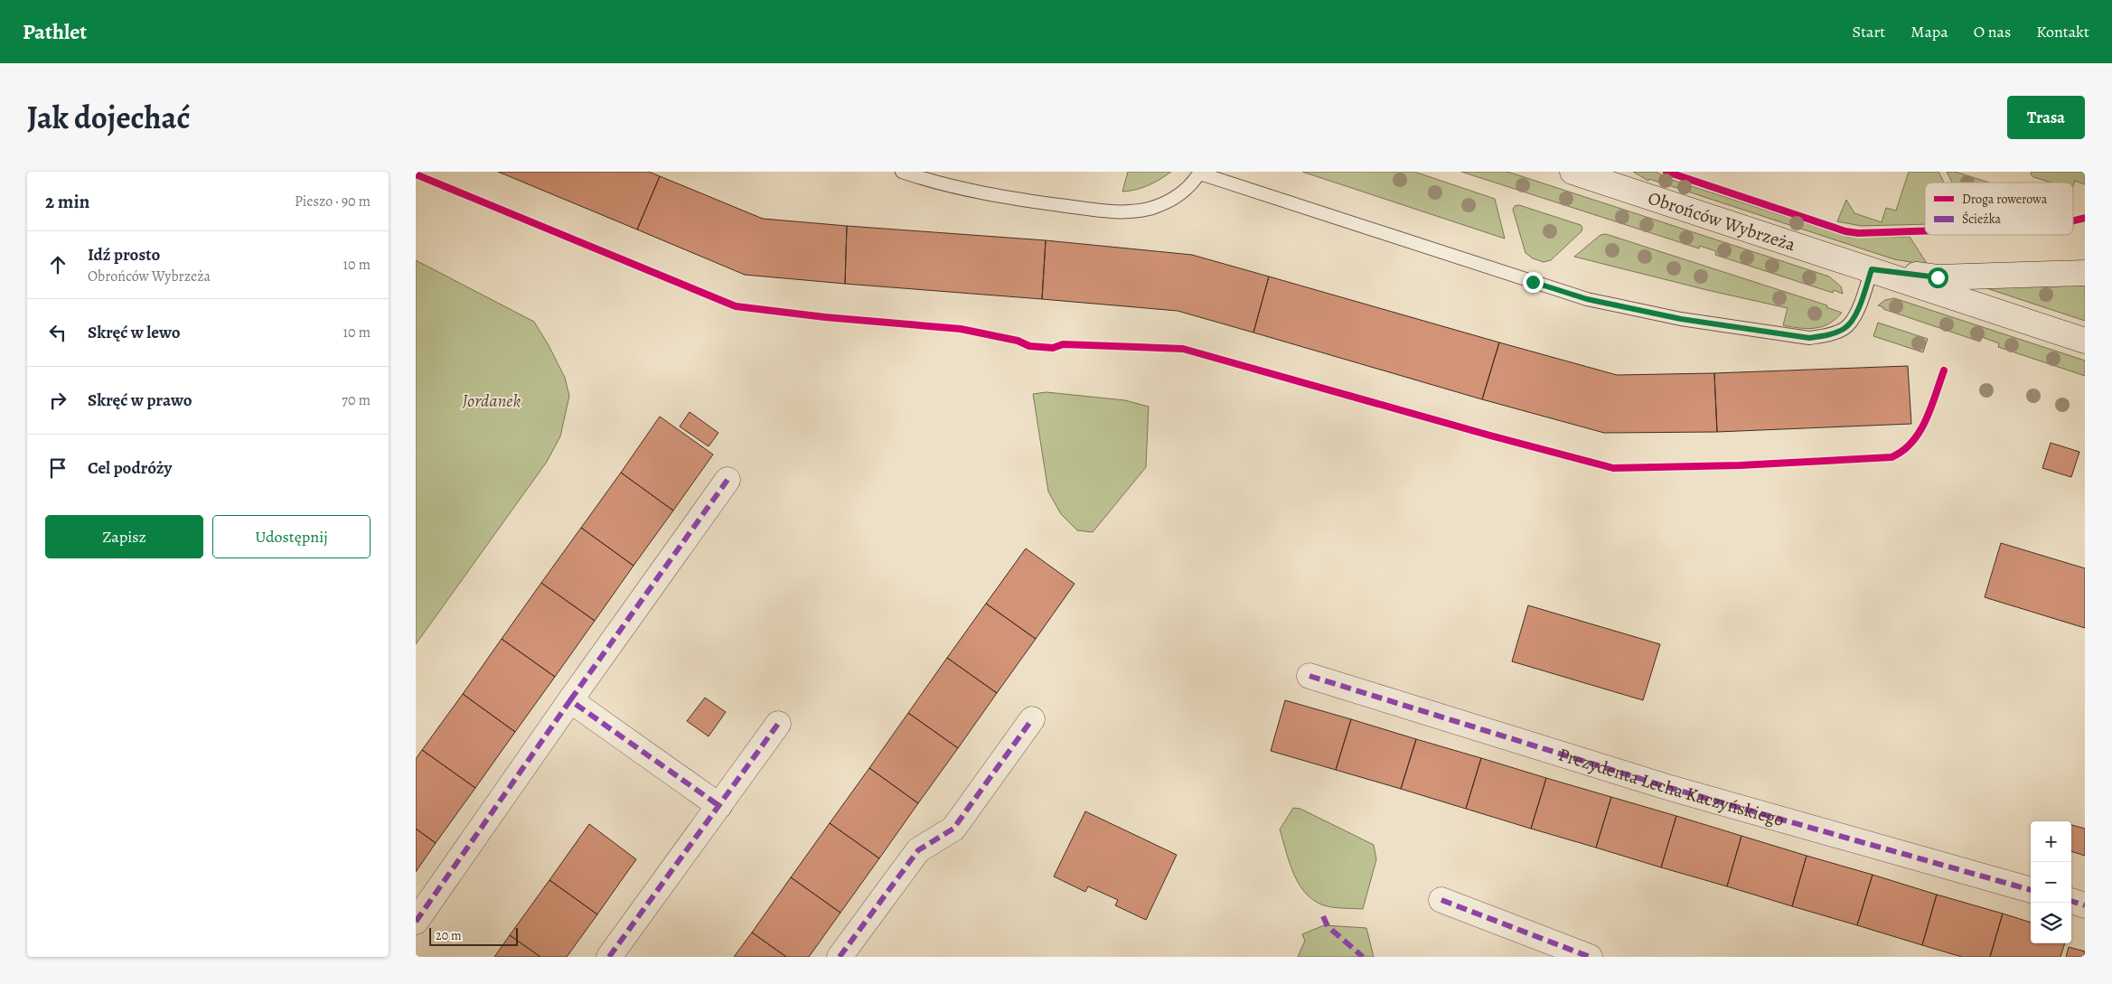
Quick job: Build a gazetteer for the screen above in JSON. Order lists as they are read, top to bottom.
{
  "streets": {
    "street": ["Obrońców Wybrzeża", "Prezydenta Lecha Kaczyńskiego"]
  },
  "parks": ["Jordanek"],
  "legend": ["Droga rowerowa", "Ścieżka"],
  "scale_bar": "20 m",
  "page": {
    "header": "Pathlet",
    "nav": [
      "Start",
      "Mapa",
      "O nas",
      "Kontakt"
    ],
    "title": "Jak dojechać",
    "buttons": [
      "Trasa",
      ["Zapisz", "Udostępnij"]
    ],
    "heading": ["2 min", "Pieszo · 90 m"],
    "list": [
      ["Idź prosto", "Obrońców Wybrzeża", "10 m"],
      ["Skręć w lewo", "10 m"],
      ["Skręć w prawo", "70 m"],
      "Cel podróży"
    ],
    "map_buttons": ["+", "−"],
    "scale": "20 m"
  }
}
